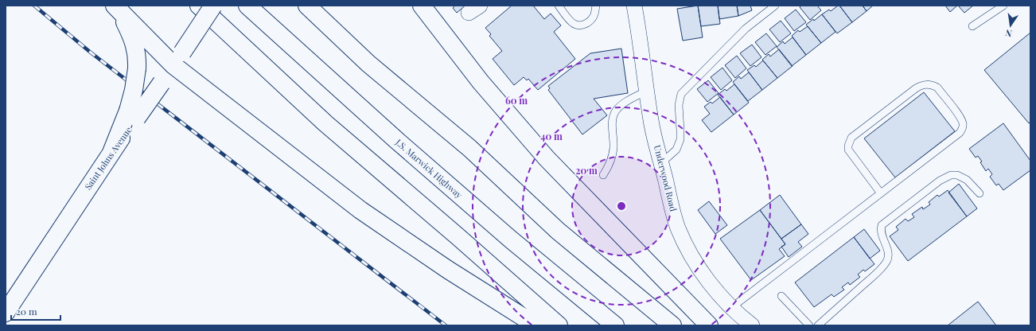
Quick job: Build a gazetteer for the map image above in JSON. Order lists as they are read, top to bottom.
{
  "streets": {
    "highway": ["Saint Johns Avenue", "J.S. Marwick Highway"],
    "street": ["Underwood Road"]
  },
  "scale_bar": "20 m",
  "north": "bottom",
  "rings": ["60 m", "40 m", "20 m"]
}
